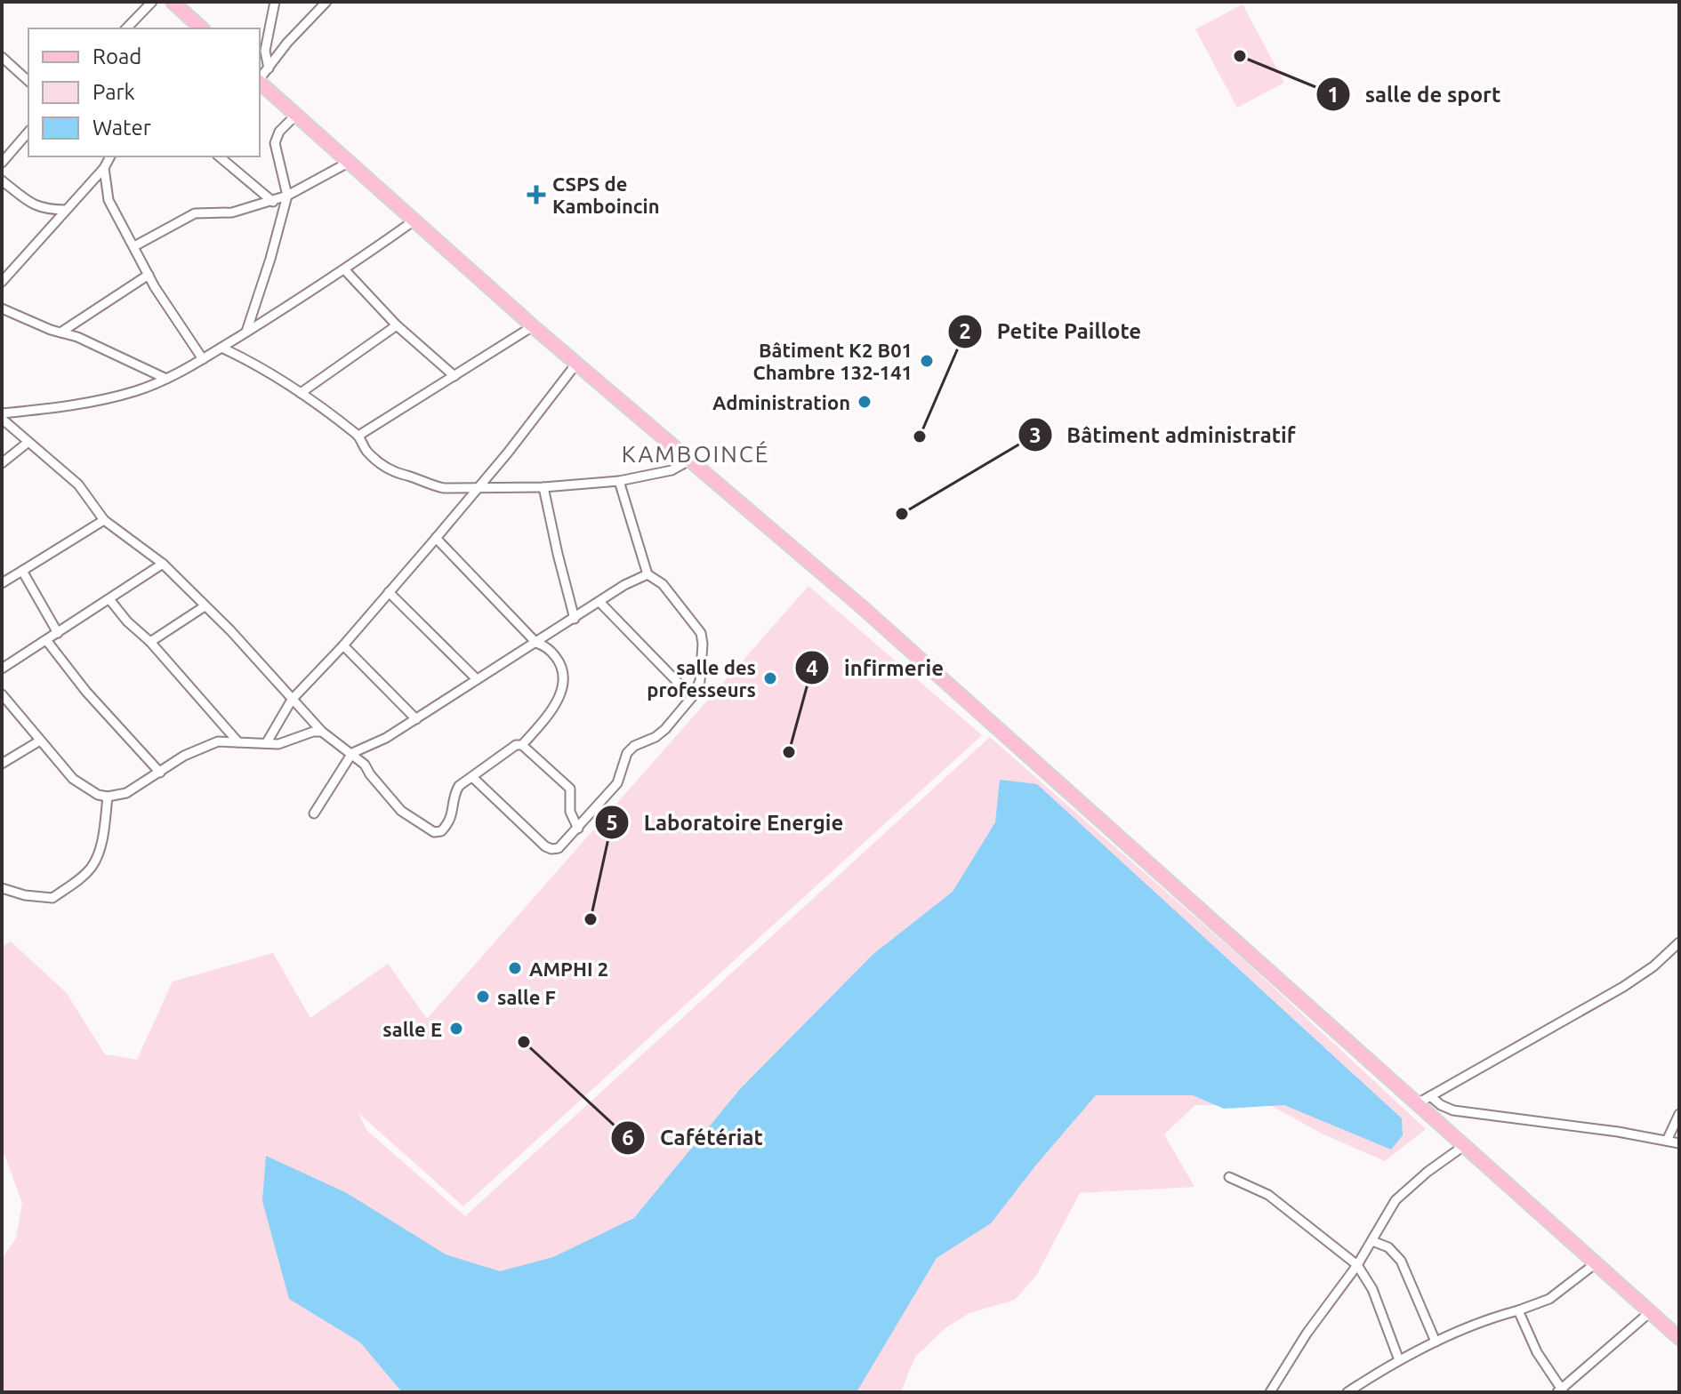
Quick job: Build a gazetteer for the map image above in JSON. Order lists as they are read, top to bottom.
{
  "districts": ["KAMBOINCÉ"],
  "places": {
    "other": [
      "salle de sport",
      "Bâtiment K2 B01 Chambre 132-141",
      "Administration",
      "Petite Paillote",
      "Bâtiment administratif",
      "salle des professeurs",
      "infirmerie",
      "Laboratoire Energie",
      "AMPHI 2",
      "salle F",
      "salle E",
      "Cafétériat"
    ],
    "health": ["CSPS de Kamboincin"]
  },
  "legend": ["Road", "Park", "Water"]
}
